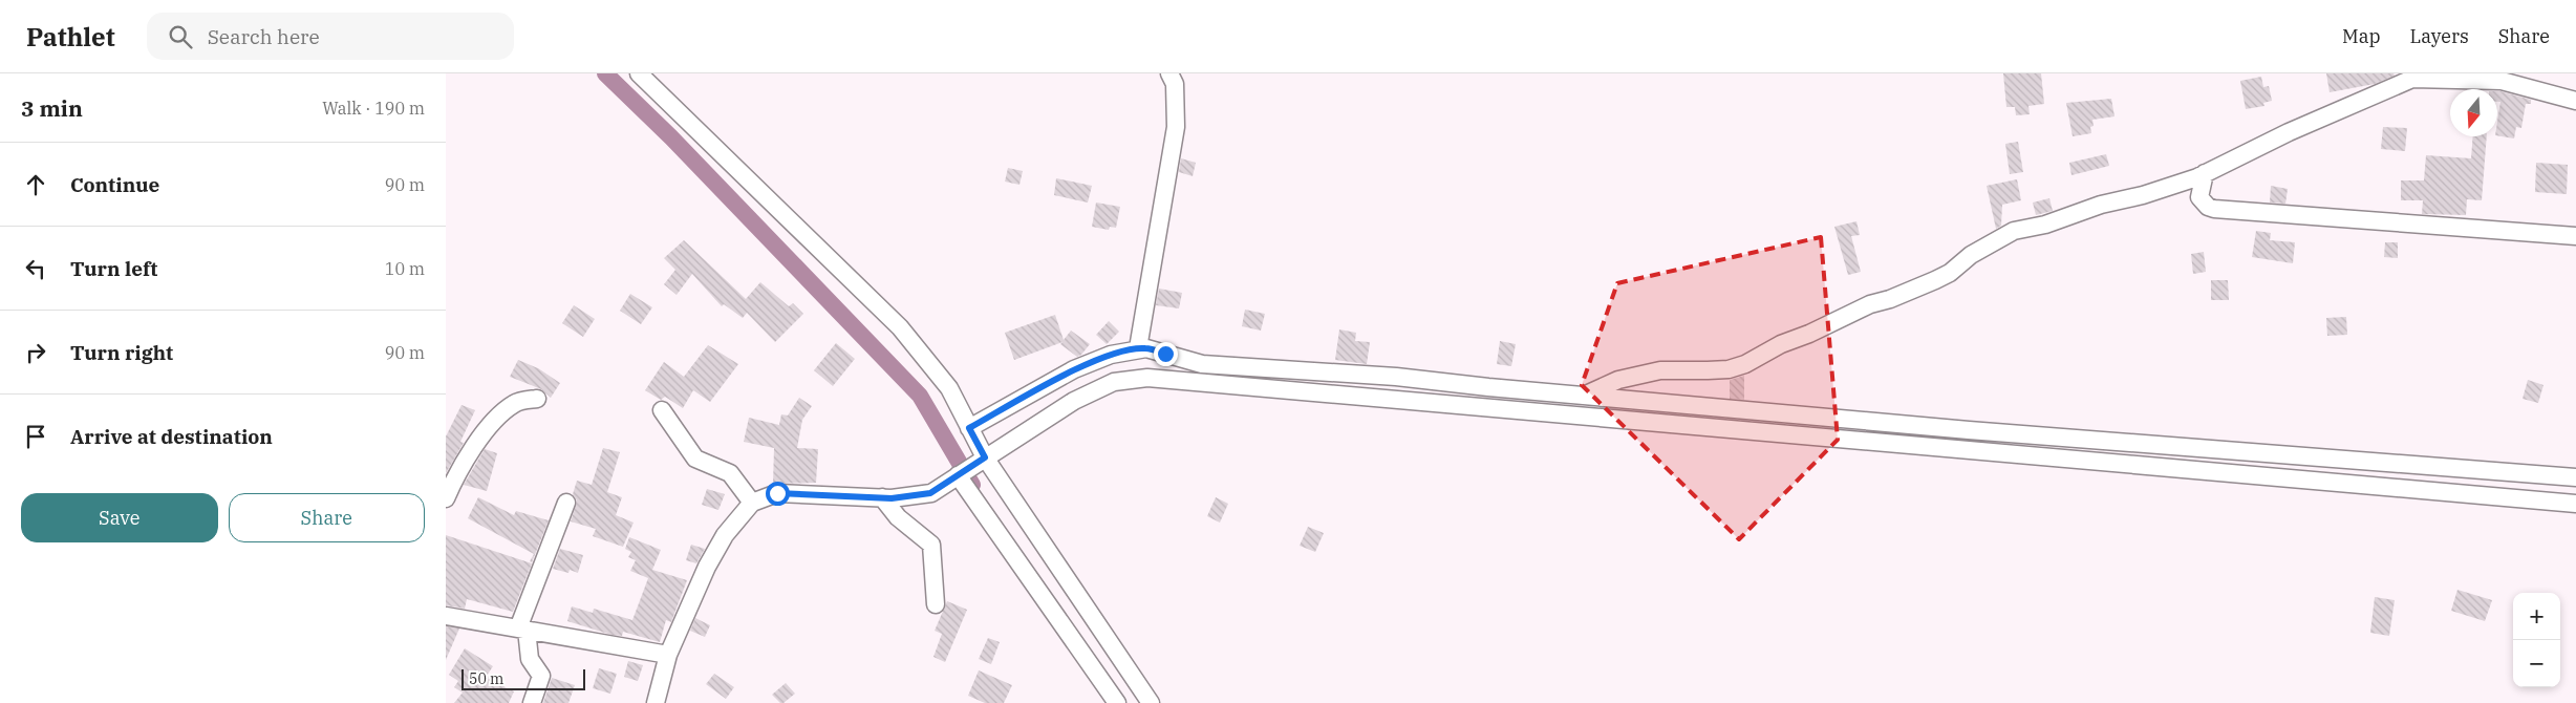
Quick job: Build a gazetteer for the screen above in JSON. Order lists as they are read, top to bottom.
{
  "scale_bar": "50 m",
  "north": "bottom",
  "page": {
    "header": "Pathlet",
    "search": "Search here",
    "nav": ["Map", "Layers", "Share"],
    "heading": ["3 min", "Walk · 190 m"],
    "list": [
      ["Continue", "90 m"],
      ["Turn left", "10 m"],
      ["Turn right", "90 m"],
      "Arrive at destination"
    ],
    "buttons": ["Save", "Share"],
    "map_buttons": ["+", "−"],
    "scale": "50 m"
  }
}
